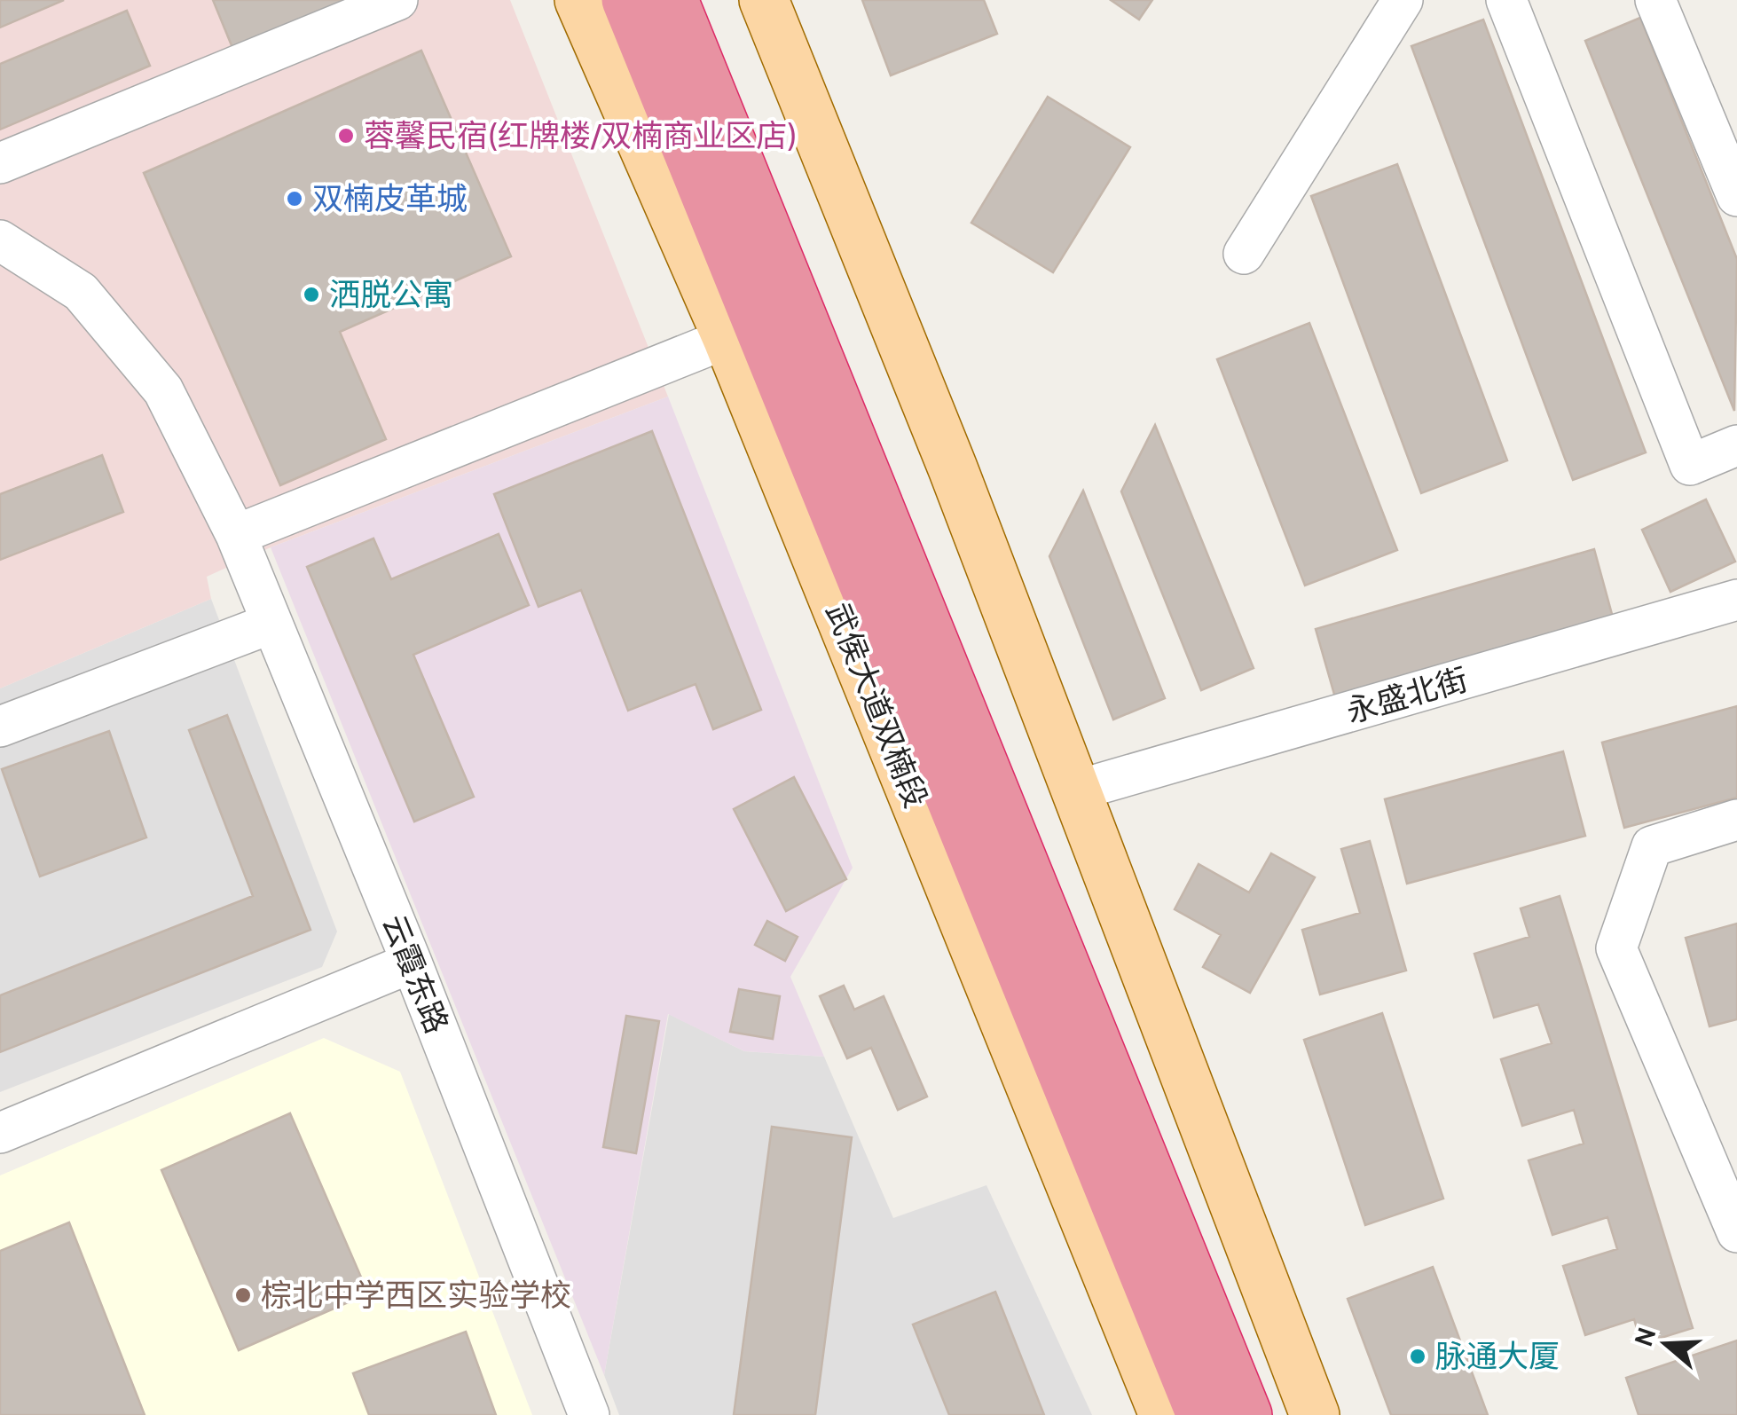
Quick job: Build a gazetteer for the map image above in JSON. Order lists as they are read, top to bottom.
{
  "streets": {
    "main road": ["武侯大道双楠段"],
    "street": ["永盛北街", "云霞东路"]
  },
  "places": [
    "蓉馨民宿(红牌楼/双楠商业区店)",
    "双楠皮革城",
    "洒脱公寓",
    "棕北中学西区实验学校",
    "脉通大厦"
  ],
  "north": "left"
}
